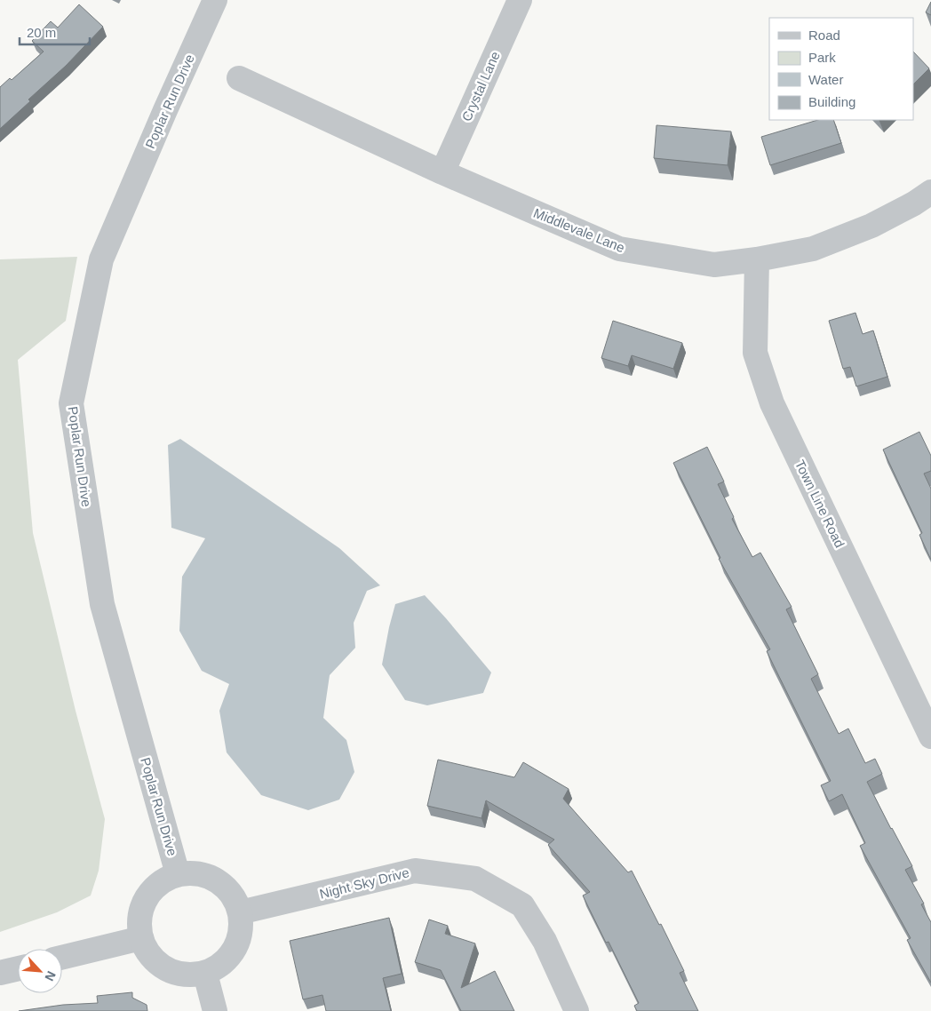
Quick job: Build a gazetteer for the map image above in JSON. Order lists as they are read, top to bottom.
{
  "streets": {
    "street": [
      "Crystal Lane",
      "Poplar Run Drive",
      "Middlevale Lane",
      "Town Line Road",
      "Night Sky Drive"
    ]
  },
  "crossings": [
    ["Crystal Lane", "Middlevale Lane"],
    ["Poplar Run Drive", "Night Sky Drive"],
    ["Middlevale Lane", "Town Line Road"]
  ],
  "legend": [
    "Road",
    "Park",
    "Water",
    "Building"
  ],
  "scale_bar": "20 m",
  "north": "bottom right"
}
